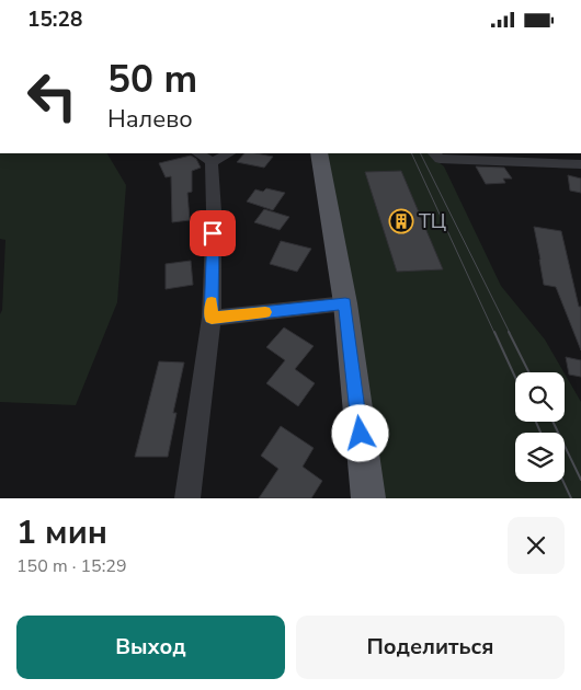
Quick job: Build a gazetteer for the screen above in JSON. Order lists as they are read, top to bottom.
{
  "places": {
    "building": ["ТЦ"]
  },
  "page": {
    "status": "15:28",
    "turn": ["50 m", "Налево"],
    "heading": ["1 мин", "150 m · 15:29"],
    "buttons": ["Выход", "Поделиться"]
  }
}
